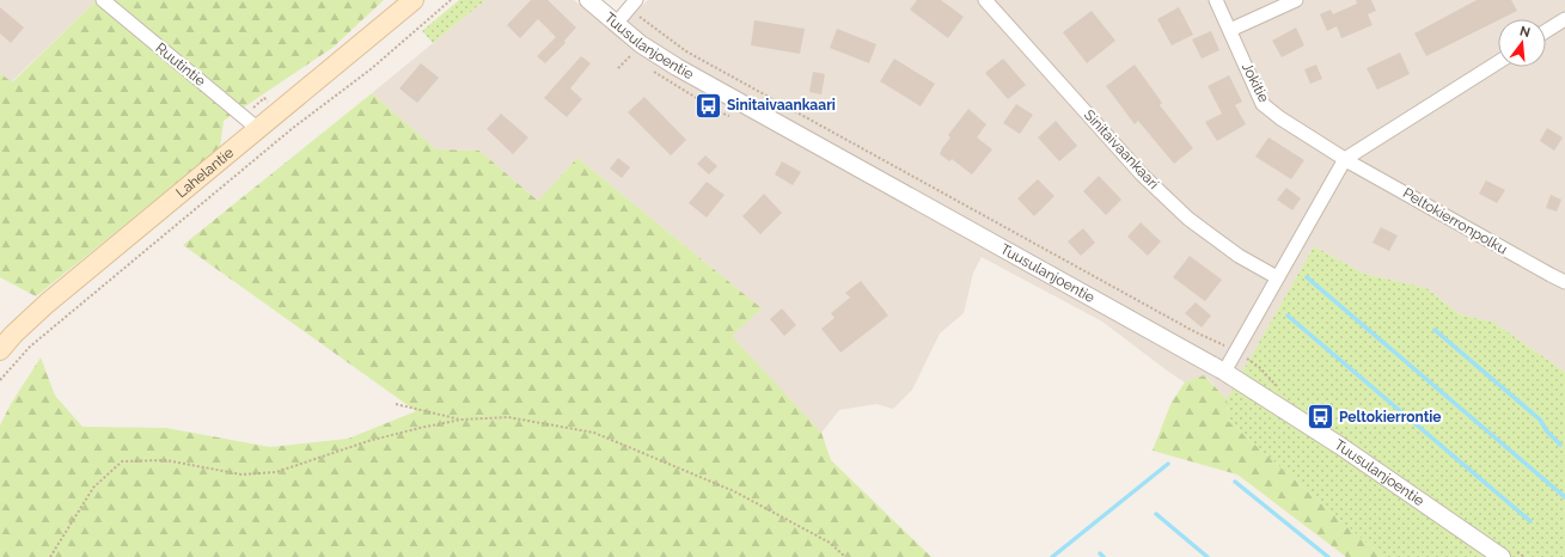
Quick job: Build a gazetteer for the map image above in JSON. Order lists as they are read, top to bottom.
{
  "streets": {
    "main road": ["Lahelantie"],
    "street": [
      "Tuusulanjoentie",
      "Ruutintie",
      "Jokitie",
      "Sinitaivaankaari",
      "Peltokierronpolku"
    ]
  },
  "crossings": [
    ["Ruutintie", "Lahelantie"],
    ["Jokitie", "Peltokierronpolku"]
  ],
  "places": {
    "bus stop": ["Sinitaivaankaari", "Peltokierrontie"]
  },
  "north": "top"
}
